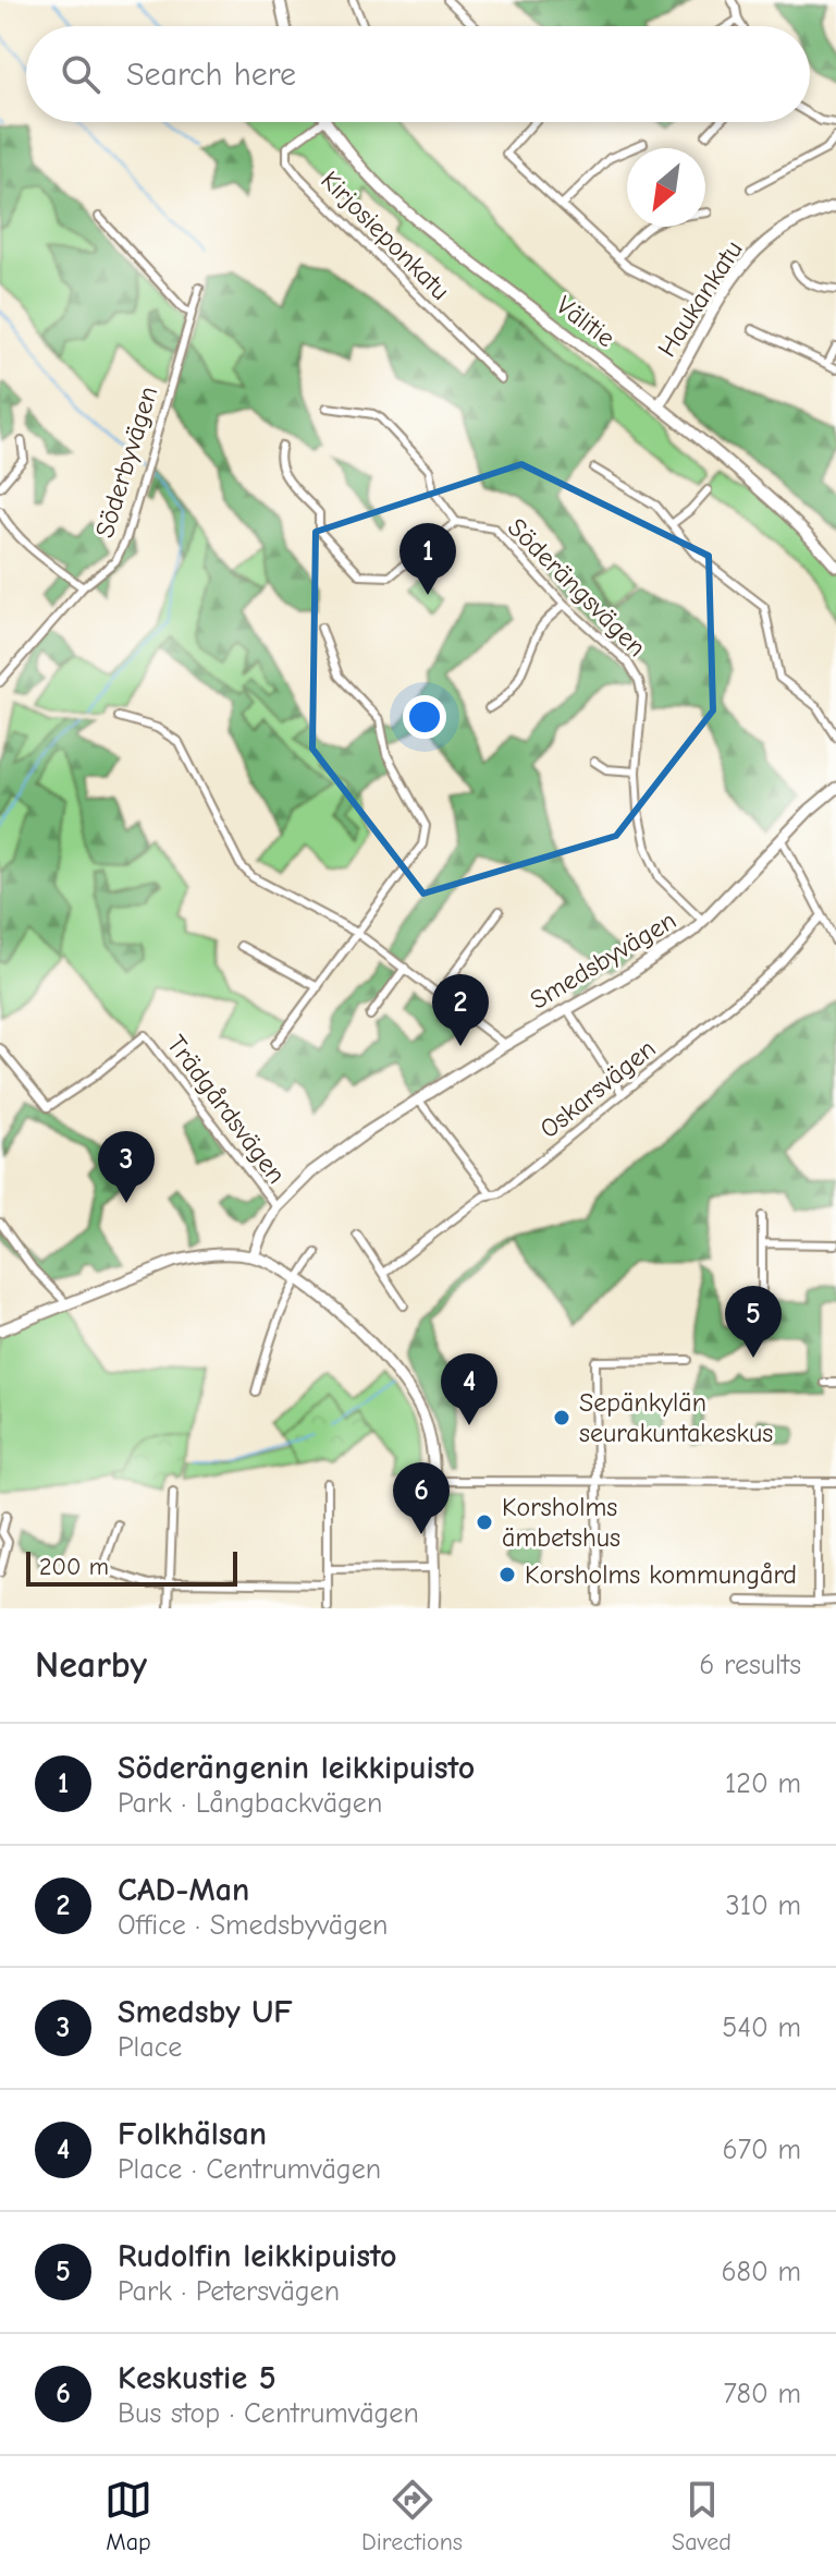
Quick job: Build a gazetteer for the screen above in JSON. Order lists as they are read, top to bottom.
{
  "streets": {
    "main road": ["Haukankatu", "Välitie", "Smedsbyvägen"],
    "street": [
      "Kirjosieponkatu",
      "Söderbyvägen",
      "Söderängsvägen",
      "Oskarsvägen",
      "Trädgårdsvägen"
    ]
  },
  "crossings": [
    ["Haukankatu", "Välitie"],
    ["Söderängsvägen", "Smedsbyvägen"],
    ["Smedsbyvägen", "Trädgårdsvägen"]
  ],
  "places": ["Sepänkylän seurakuntakeskus", "Korsholms ämbetshus", "Korsholms kommungård"],
  "scale_bar": "200 m",
  "north": "bottom left",
  "page": {
    "search": "Search here",
    "pins": [
      "1",
      "2",
      "3",
      "5",
      "4",
      "6"
    ],
    "scale": "200 m",
    "heading": ["Nearby", "6 results"],
    "list": [
      {
        "mark": "1",
        "name": "Söderängenin leikkipuisto",
        "note": "Park · Långbackvägen",
        "value": "120 m"
      },
      {
        "mark": "2",
        "name": "CAD-Man",
        "note": "Office · Smedsbyvägen",
        "value": "310 m"
      },
      {
        "mark": "3",
        "name": "Smedsby UF",
        "note": "Place",
        "value": "540 m"
      },
      {
        "mark": "4",
        "name": "Folkhälsan",
        "note": "Place · Centrumvägen",
        "value": "670 m"
      },
      {
        "mark": "5",
        "name": "Rudolfin leikkipuisto",
        "note": "Park · Petersvägen",
        "value": "680 m"
      },
      {
        "mark": "6",
        "name": "Keskustie 5",
        "note": "Bus stop · Centrumvägen",
        "value": "780 m"
      }
    ],
    "nav": ["Map", "Directions", "Saved"]
  }
}
